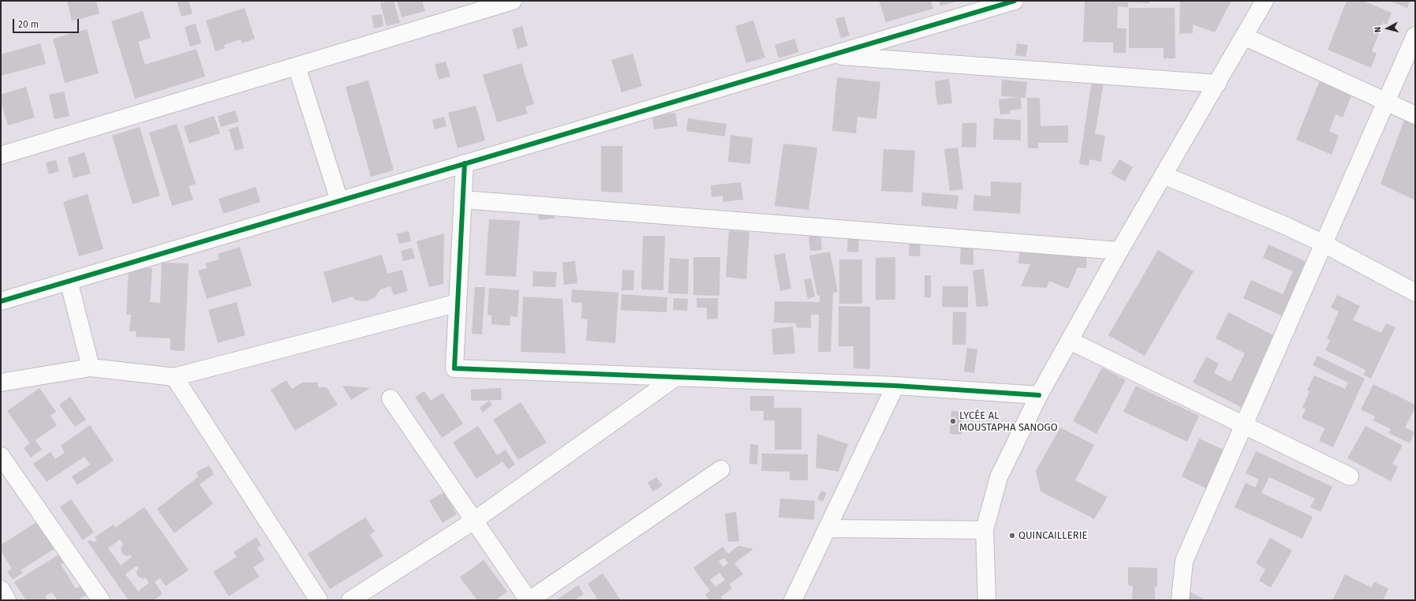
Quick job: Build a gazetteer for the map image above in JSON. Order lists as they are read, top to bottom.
{
  "places": ["LYCÉE AL MOUSTAPHA SANOGO", "QUINCAILLERIE"],
  "scale_bar": "20 m",
  "north": "left"
}
